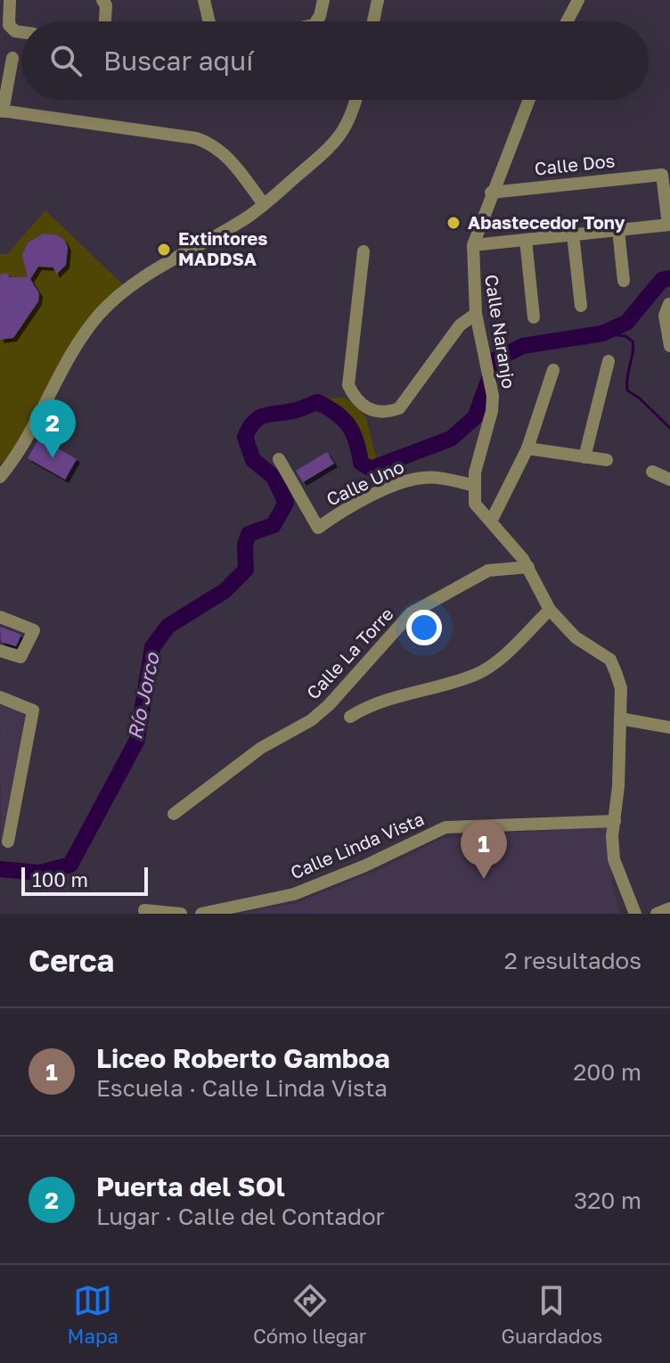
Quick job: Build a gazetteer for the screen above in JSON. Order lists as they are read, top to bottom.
{
  "streets": {
    "street": [
      "Calle Dos",
      "Calle Naranjo",
      "Calle Uno",
      "Calle La Torre",
      "Calle Linda Vista"
    ]
  },
  "crossings": [
    ["Calle Dos", "Calle Naranjo"],
    ["Calle Naranjo", "Calle Uno"]
  ],
  "water": ["Río Jorco"],
  "places": ["Abastecedor Tony", "Extintores MADDSA"],
  "scale_bar": "100 m",
  "page": {
    "search": "Buscar aquí",
    "pins": ["2", "1"],
    "scale": "100 m",
    "heading": ["Cerca", "2 resultados"],
    "list": [
      {
        "mark": "1",
        "name": "Liceo Roberto Gamboa",
        "note": "Escuela · Calle Linda Vista",
        "value": "200 m"
      },
      {
        "mark": "2",
        "name": "Puerta del SOl",
        "note": "Lugar · Calle del Contador",
        "value": "320 m"
      }
    ],
    "nav": ["Mapa", "Cómo llegar", "Guardados"]
  }
}
